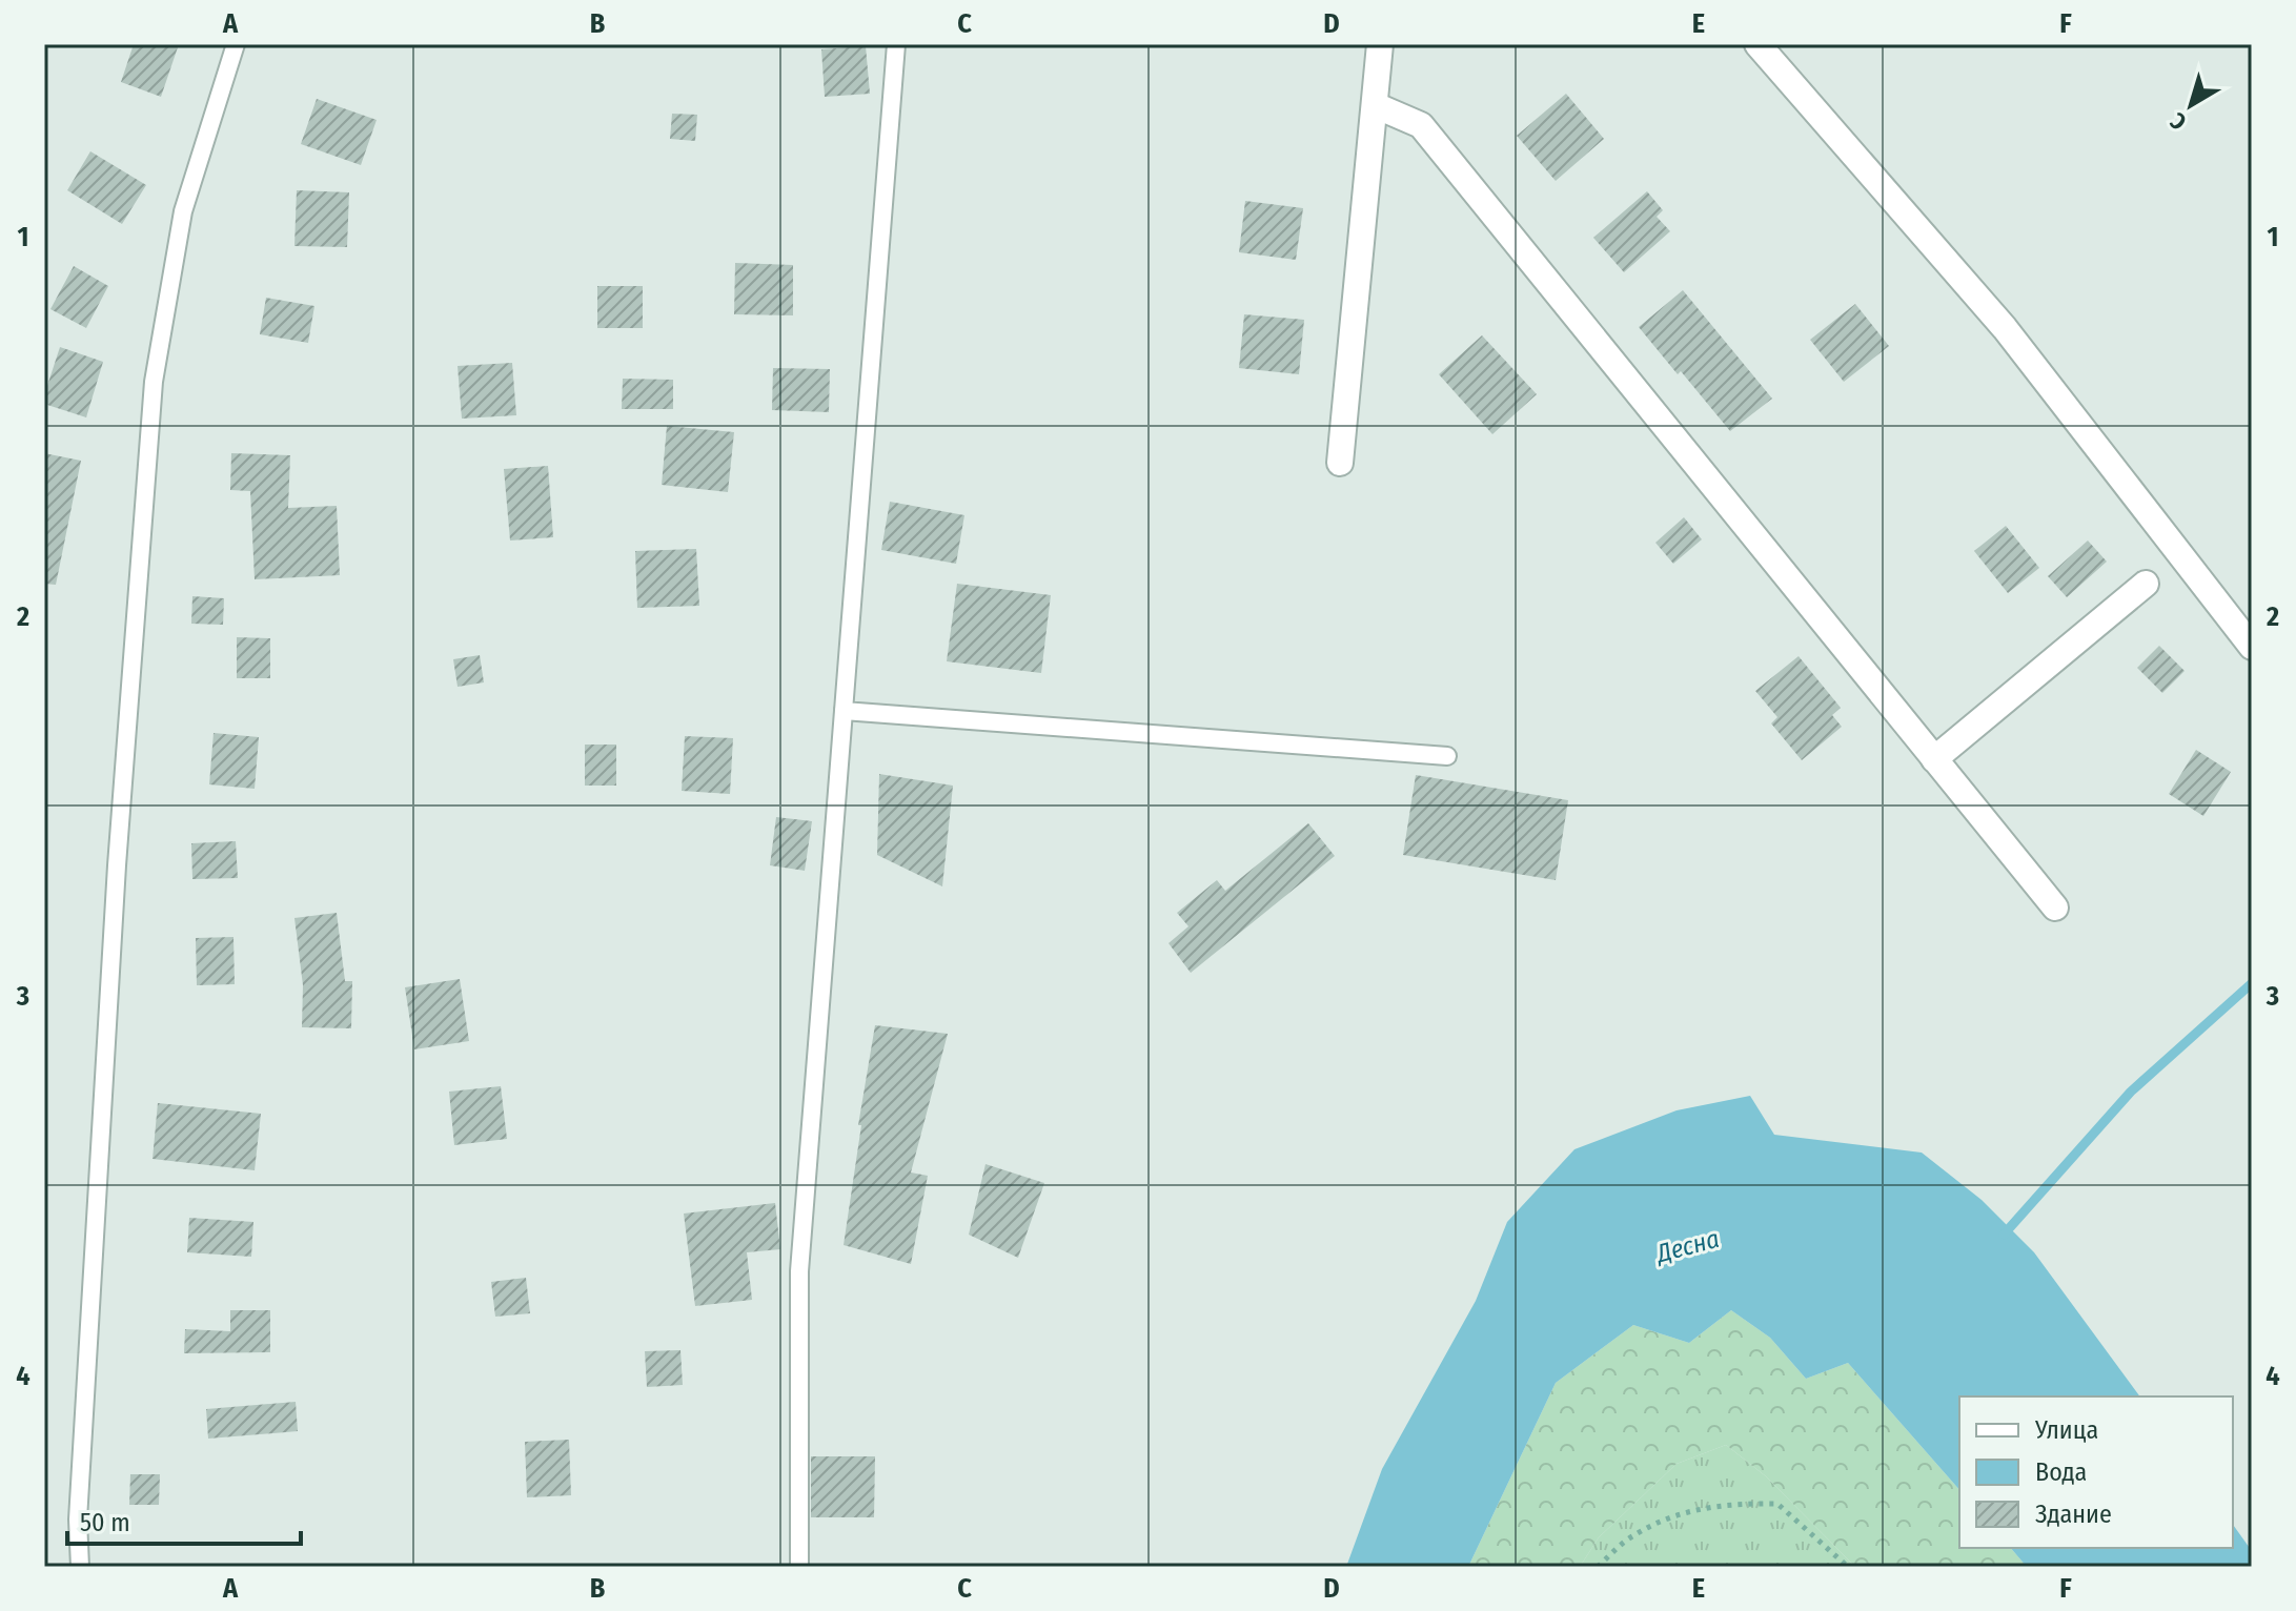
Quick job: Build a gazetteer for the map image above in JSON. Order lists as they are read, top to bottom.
{
  "water": ["Десна"],
  "legend": ["Улица", "Вода", "Здание"],
  "scale_bar": "50 m",
  "north": "bottom left",
  "grid": {
    "columns": [
      "A",
      "B",
      "C",
      "D",
      "E",
      "F"
    ],
    "rows": [
      "1",
      "2",
      "3",
      "4"
    ]
  }
}
